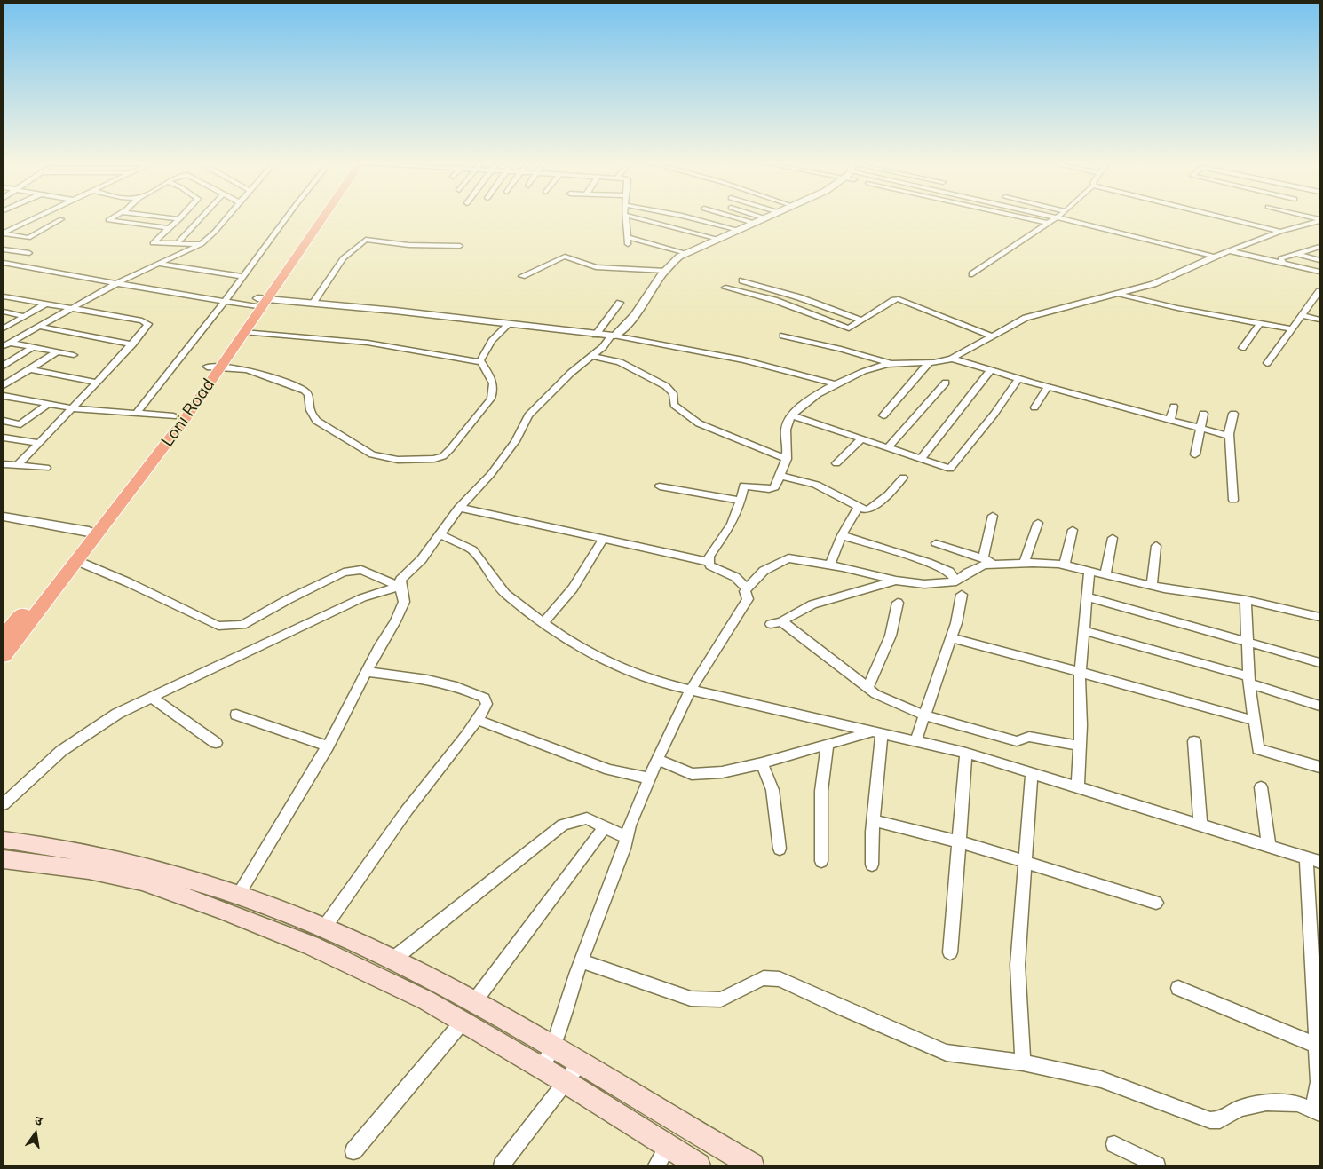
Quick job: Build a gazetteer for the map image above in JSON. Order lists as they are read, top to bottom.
{
  "streets": {
    "highway": ["Loni Road"]
  },
  "north": "top"
}
